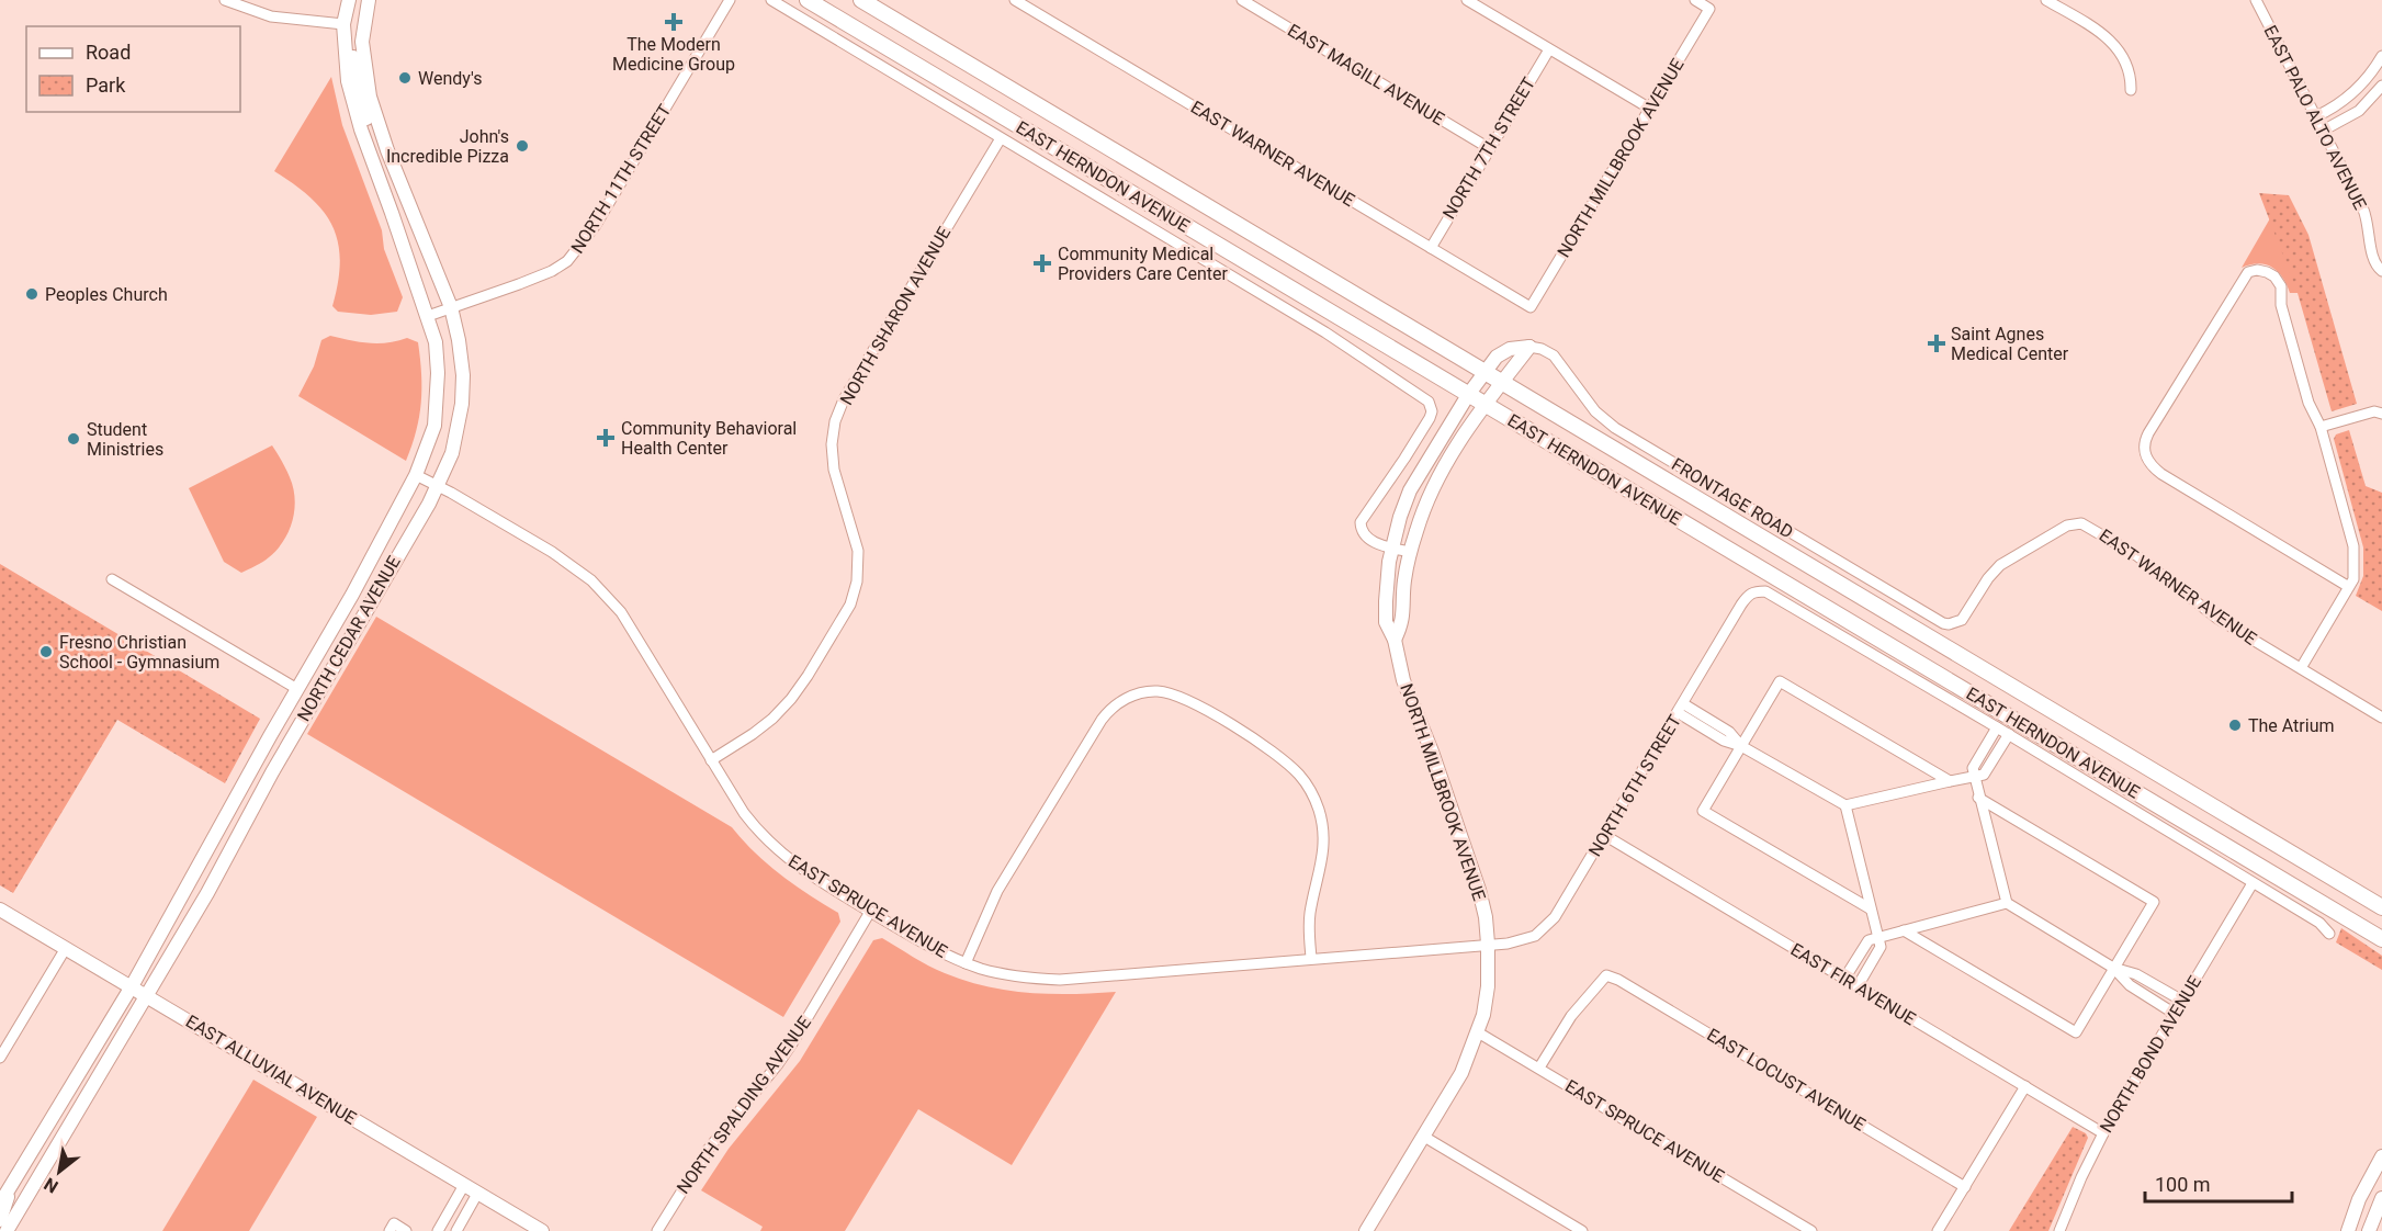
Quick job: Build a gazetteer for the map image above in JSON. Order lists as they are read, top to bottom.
{
  "streets": {
    "main road": [
      "NORTH MILLBROOK AVENUE",
      "EAST HERNDON AVENUE",
      "NORTH CEDAR AVENUE",
      "EAST ALLUVIAL AVENUE"
    ],
    "street": [
      "EAST MAGILL AVENUE",
      "EAST PALO ALTO AVENUE",
      "NORTH 7TH STREET",
      "EAST WARNER AVENUE",
      "NORTH 11TH STREET",
      "NORTH SHARON AVENUE",
      "FRONTAGE ROAD",
      "NORTH 6TH STREET",
      "EAST SPRUCE AVENUE",
      "EAST FIR AVENUE",
      "NORTH BOND AVENUE",
      "EAST LOCUST AVENUE",
      "NORTH SPALDING AVENUE"
    ]
  },
  "crossings": [
    ["EAST MAGILL AVENUE", "NORTH 7TH STREET"],
    ["NORTH 7TH STREET", "EAST WARNER AVENUE"],
    ["EAST WARNER AVENUE", "NORTH MILLBROOK AVENUE"],
    ["EAST WARNER AVENUE", "FRONTAGE ROAD"],
    ["NORTH MILLBROOK AVENUE", "EAST HERNDON AVENUE"],
    ["NORTH MILLBROOK AVENUE", "FRONTAGE ROAD"],
    ["NORTH MILLBROOK AVENUE", "NORTH 6TH STREET"],
    ["NORTH MILLBROOK AVENUE", "EAST SPRUCE AVENUE"],
    ["NORTH 11TH STREET", "NORTH CEDAR AVENUE"],
    ["NORTH SHARON AVENUE", "EAST SPRUCE AVENUE"],
    ["NORTH CEDAR AVENUE", "EAST SPRUCE AVENUE"],
    ["NORTH CEDAR AVENUE", "EAST ALLUVIAL AVENUE"],
    ["NORTH 6TH STREET", "EAST SPRUCE AVENUE"],
    ["NORTH 6TH STREET", "EAST FIR AVENUE"],
    ["EAST SPRUCE AVENUE", "EAST LOCUST AVENUE"],
    ["EAST SPRUCE AVENUE", "NORTH SPALDING AVENUE"],
    ["EAST FIR AVENUE", "NORTH BOND AVENUE"]
  ],
  "places": {
    "health": [
      "The Modern Medicine Group",
      "Community Medical Providers Care Center",
      "Saint Agnes Medical Center",
      "Community Behavioral Health Center"
    ],
    "other": [
      "Wendy's",
      "John's Incredible Pizza",
      "Peoples Church",
      "Student Ministries",
      "Fresno Christian School - Gymnasium",
      "The Atrium"
    ]
  },
  "legend": ["Road", "Park"],
  "scale_bar": "100 m",
  "north": "bottom left"
}
